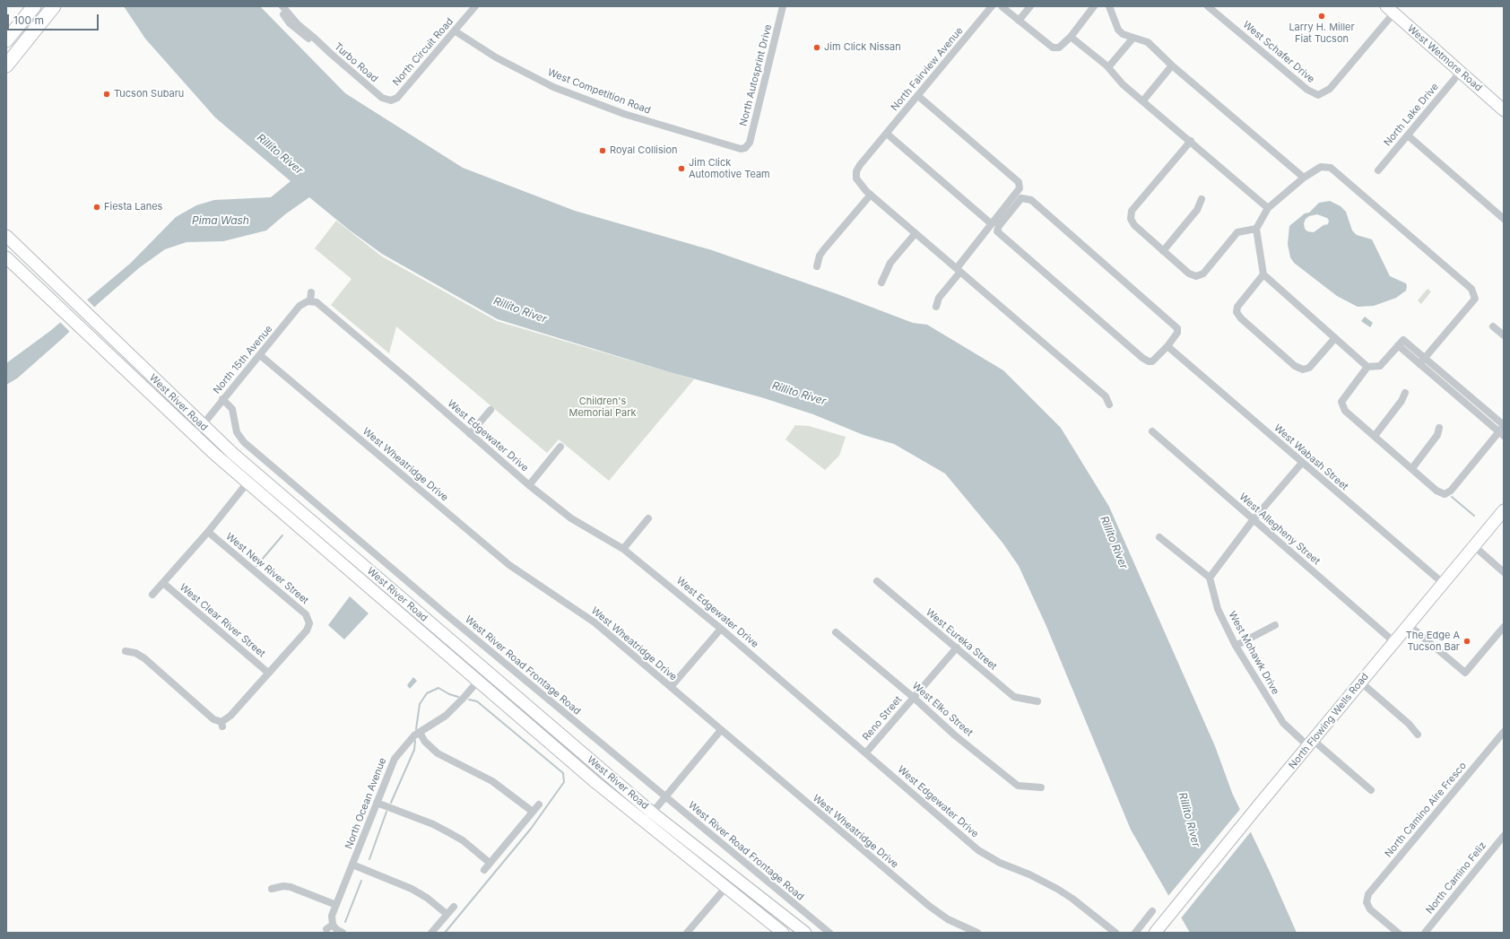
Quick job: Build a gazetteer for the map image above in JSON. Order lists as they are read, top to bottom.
{
  "streets": {
    "main road": ["West Wetmore Road", "West River Road", "North Flowing Wells Road"],
    "street": [
      "North Circuit Road",
      "West Schafer Drive",
      "Turbo Road",
      "North Fairview Avenue",
      "North Autosprint Drive",
      "West Competition Road",
      "North Lake Drive",
      "North 15th Avenue",
      "West Edgewater Drive",
      "West Wabash Street",
      "West Wheatridge Drive",
      "West Allegheny Street",
      "West New River Street",
      "West Clear River Street",
      "West Eureka Street",
      "West Mohawk Drive",
      "West River Road Frontage Road",
      "West Elko Street",
      "Reno Street",
      "North Ocean Avenue",
      "North Camino Aire Fresco",
      "North Camino Feliz"
    ]
  },
  "crossings": [
    ["North Circuit Road", "Turbo Road"],
    ["North Circuit Road", "West Competition Road"],
    ["West Schafer Drive", "West Wetmore Road"],
    ["West Wetmore Road", "North Lake Drive"],
    ["North Autosprint Drive", "West Competition Road"],
    ["North 15th Avenue", "West River Road"],
    ["North 15th Avenue", "West Edgewater Drive"],
    ["North 15th Avenue", "West Wheatridge Drive"],
    ["North 15th Avenue", "West River Road Frontage Road"],
    ["West River Road", "North Ocean Avenue"],
    ["West Edgewater Drive", "Reno Street"],
    ["West Wabash Street", "North Flowing Wells Road"],
    ["West Allegheny Street", "North Flowing Wells Road"],
    ["West New River Street", "West Clear River Street"],
    ["West Eureka Street", "Reno Street"],
    ["West Mohawk Drive", "North Flowing Wells Road"],
    ["West Elko Street", "Reno Street"]
  ],
  "water": ["Rillito River", "Pima Wash"],
  "parks": ["Children's Memorial Park"],
  "places": [
    "Larry H. Miller Fiat Tucson",
    "Jim Click Nissan",
    "Tucson Subaru",
    "Royal Collision",
    "Jim Click Automotive Team",
    "Fiesta Lanes",
    "The Edge A Tucson Bar"
  ],
  "scale_bar": "100 m"
}
